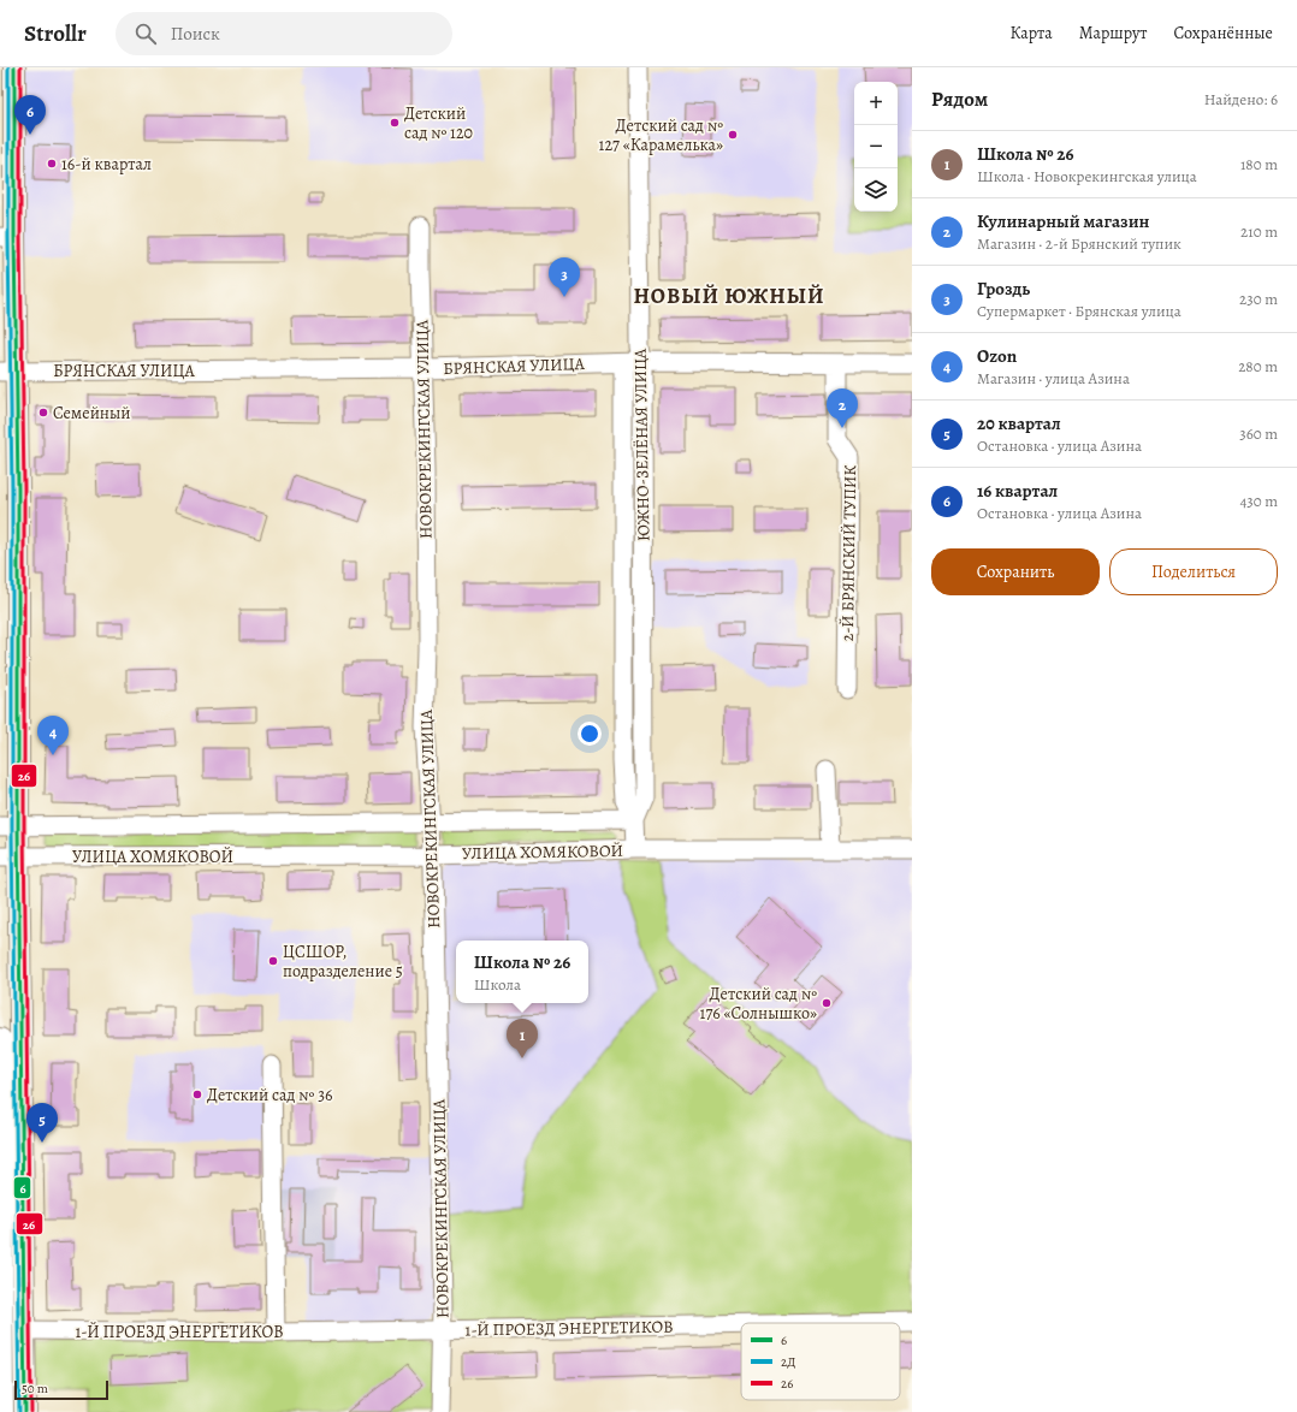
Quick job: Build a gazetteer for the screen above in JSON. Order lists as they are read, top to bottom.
{
  "streets": {
    "street": [
      "БРЯНСКАЯ УЛИЦА",
      "НОВОКРЕКИНГСКАЯ УЛИЦА",
      "ЮЖНО-ЗЕЛЁНАЯ УЛИЦА",
      "2-Й БРЯНСКИЙ ТУПИК",
      "УЛИЦА ХОМЯКОВОЙ",
      "1-Й ПРОЕЗД ЭНЕРГЕТИКОВ"
    ]
  },
  "crossings": [
    ["БРЯНСКАЯ УЛИЦА", "НОВОКРЕКИНГСКАЯ УЛИЦА"],
    ["БРЯНСКАЯ УЛИЦА", "ЮЖНО-ЗЕЛЁНАЯ УЛИЦА"],
    ["БРЯНСКАЯ УЛИЦА", "2-Й БРЯНСКИЙ ТУПИК"],
    ["НОВОКРЕКИНГСКАЯ УЛИЦА", "УЛИЦА ХОМЯКОВОЙ"],
    ["НОВОКРЕКИНГСКАЯ УЛИЦА", "1-Й ПРОЕЗД ЭНЕРГЕТИКОВ"],
    ["ЮЖНО-ЗЕЛЁНАЯ УЛИЦА", "УЛИЦА ХОМЯКОВОЙ"]
  ],
  "districts": ["НОВЫЙ ЮЖНЫЙ"],
  "places": [
    "Детский сад № 120",
    "Детский сад № 127 «Карамелька»",
    "16-й квартал",
    "Семейный",
    "ЦСШОР, подразделение 5",
    "Детский сад № 176 «Солнышко»",
    "Детский сад № 36"
  ],
  "lines": ["transit line 6", "transit line 2Д", "transit line 26"],
  "legend": ["6", "2Д", "26"],
  "scale_bar": "50 m",
  "page": {
    "header": "Strollr",
    "search": "Поиск",
    "nav": ["Карта", "Маршрут", "Сохранённые"],
    "heading": ["Рядом", "Найдено: 6"],
    "map_buttons": ["+", "−"],
    "pins": [
      "6",
      "3",
      "2",
      "4",
      "1",
      "5"
    ],
    "list": [
      {
        "mark": "1",
        "name": "Школа № 26",
        "note": "Школа · Новокрекингская улица",
        "value": "180 m"
      },
      {
        "mark": "2",
        "name": "Кулинарный магазин",
        "note": "Магазин · 2-й Брянский тупик",
        "value": "210 m"
      },
      {
        "mark": "3",
        "name": "Гроздь",
        "note": "Супермаркет · Брянская улица",
        "value": "230 m"
      },
      {
        "mark": "4",
        "name": "Ozon",
        "note": "Магазин · улица Азина",
        "value": "280 m"
      },
      {
        "mark": "5",
        "name": "20 квартал",
        "note": "Остановка · улица Азина",
        "value": "360 m"
      },
      {
        "mark": "6",
        "name": "16 квартал",
        "note": "Остановка · улица Азина",
        "value": "430 m"
      }
    ],
    "buttons": ["Сохранить", "Поделиться"],
    "popup": ["Школа № 26", "Школа"],
    "scale": "50 m"
  }
}
